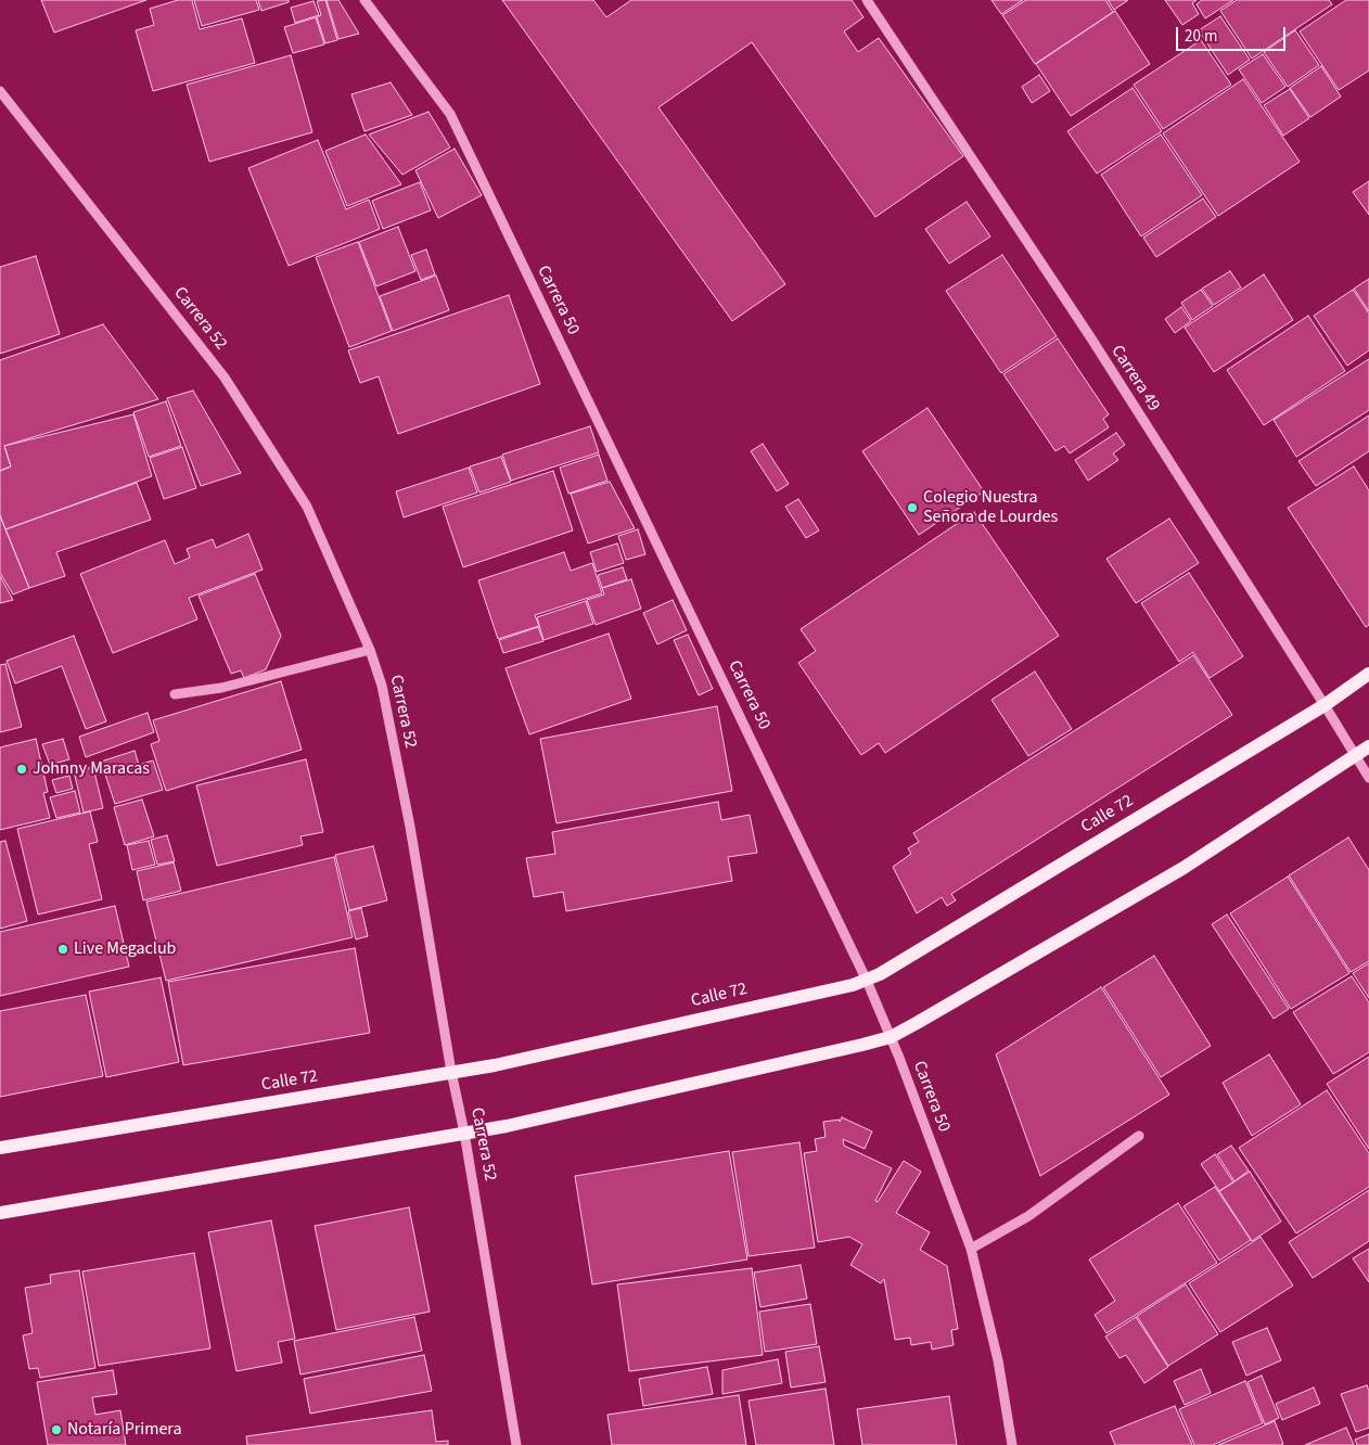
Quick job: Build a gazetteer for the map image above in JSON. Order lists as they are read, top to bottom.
{
  "streets": {
    "main road": ["Calle 72"],
    "street": ["Carrera 50", "Carrera 52", "Carrera 49"]
  },
  "crossings": [
    ["Carrera 50", "Calle 72"],
    ["Carrera 52", "Calle 72"],
    ["Carrera 49", "Calle 72"]
  ],
  "places": [
    "Colegio Nuestra Señora de Lourdes",
    "Johnny Maracas",
    "Live Megaclub",
    "Notaría Primera"
  ],
  "scale_bar": "20 m"
}
